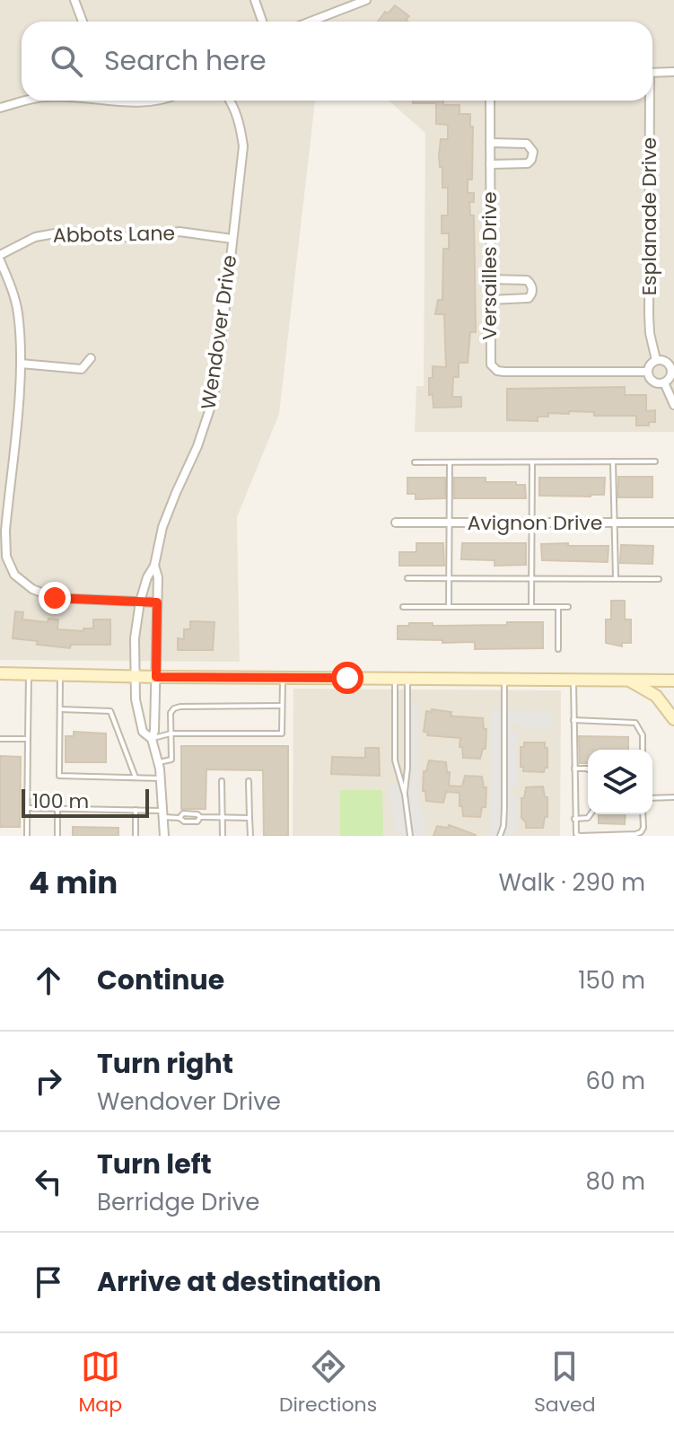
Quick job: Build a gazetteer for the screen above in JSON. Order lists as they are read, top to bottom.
{
  "streets": {
    "street": [
      "Esplanade Drive",
      "Abbots Lane",
      "Versailles Drive",
      "Wendover Drive",
      "Avignon Drive"
    ]
  },
  "crossings": [
    ["Esplanade Drive", "Versailles Drive"],
    ["Abbots Lane", "Wendover Drive"]
  ],
  "scale_bar": "100 m",
  "page": {
    "search": "Search here",
    "scale": "100 m",
    "heading": ["4 min", "Walk · 290 m"],
    "list": [
      ["Continue", "150 m"],
      ["Turn right", "Wendover Drive", "60 m"],
      ["Turn left", "Berridge Drive", "80 m"],
      "Arrive at destination"
    ],
    "nav": ["Map", "Directions", "Saved"]
  }
}
